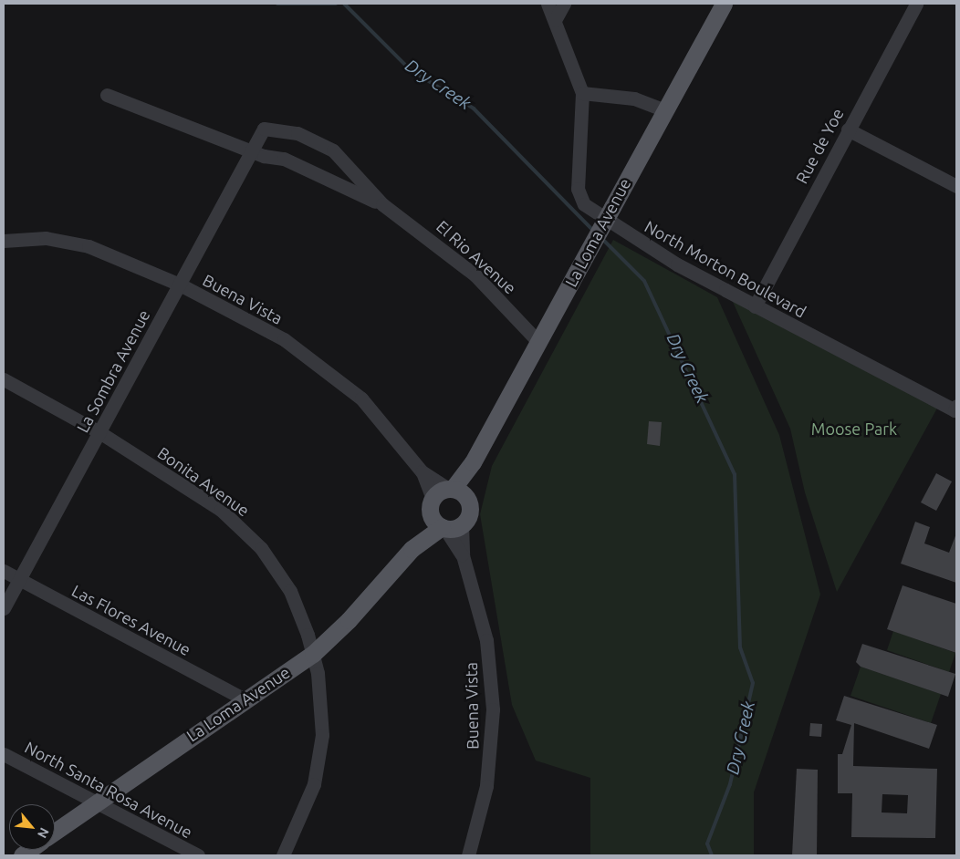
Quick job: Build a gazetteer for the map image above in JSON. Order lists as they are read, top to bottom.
{
  "streets": {
    "main road": ["La Loma Avenue"],
    "street": [
      "Rue de Yoe",
      "El Rio Avenue",
      "North Morton Boulevard",
      "Buena Vista",
      "La Sombra Avenue",
      "Bonita Avenue",
      "Las Flores Avenue",
      "North Santa Rosa Avenue"
    ]
  },
  "crossings": [
    ["Rue de Yoe", "North Morton Boulevard"],
    ["La Loma Avenue", "El Rio Avenue"],
    ["La Loma Avenue", "Buena Vista"],
    ["La Loma Avenue", "Bonita Avenue"],
    ["La Loma Avenue", "Las Flores Avenue"],
    ["La Loma Avenue", "North Santa Rosa Avenue"],
    ["El Rio Avenue", "La Sombra Avenue"],
    ["Buena Vista", "La Sombra Avenue"],
    ["La Sombra Avenue", "Bonita Avenue"],
    ["La Sombra Avenue", "Las Flores Avenue"]
  ],
  "water": ["Dry Creek"],
  "parks": ["Moose Park"],
  "north": "bottom right"
}
